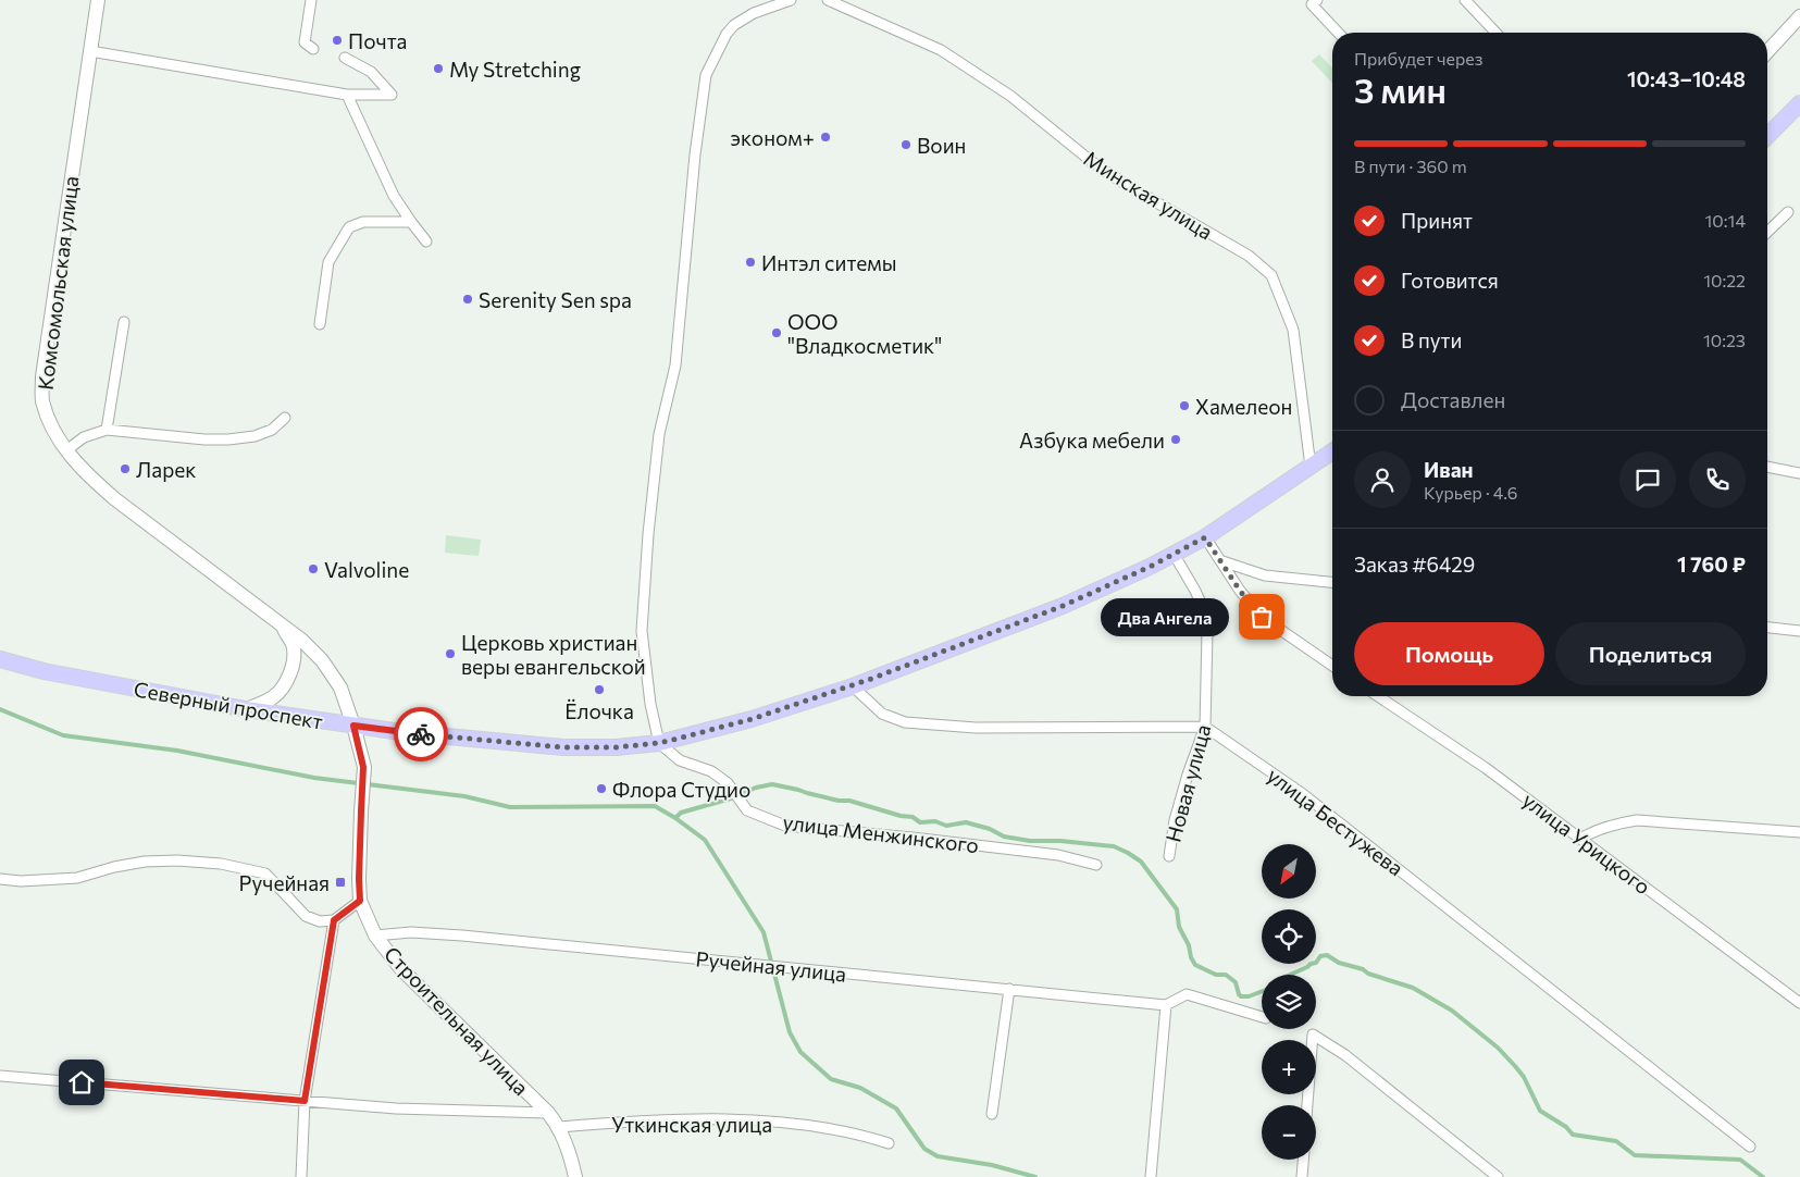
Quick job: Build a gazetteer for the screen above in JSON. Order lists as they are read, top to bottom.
{
  "streets": {
    "main road": ["Комсомольская улица", "Северный проспект", "Строительная улица"],
    "street": [
      "Минская улица",
      "Новая улица",
      "улица Бестужева",
      "улица Менжинского",
      "улица Урицкого",
      "Ручейная улица",
      "Уткинская улица"
    ]
  },
  "crossings": [
    ["Минская улица", "Северный проспект"],
    ["Комсомольская улица", "Северный проспект"],
    ["Комсомольская улица", "Строительная улица"],
    ["Северный проспект", "Новая улица"],
    ["Северный проспект", "улица Менжинского"],
    ["Северный проспект", "Строительная улица"],
    ["Новая улица", "улица Бестужева"],
    ["Ручейная улица", "Строительная улица"],
    ["Строительная улица", "Уткинская улица"]
  ],
  "places": {
    "other": [
      "Почта",
      "My Stretching",
      "эконом+",
      "Воин",
      "Интэл ситемы",
      "Serenity Sen spa",
      "ООО \"Владкосметик\"",
      "Хамелеон",
      "Азбука мебели",
      "Ларек",
      "Valvoline",
      "Два Ангела",
      "Церковь христиан веры евангельской",
      "Ёлочка",
      "Флора Студио"
    ],
    "transit": ["Ручейная"]
  },
  "north": "bottom left",
  "page": {
    "heading": ["3 мин", "Прибудет через", "10:43–10:48"],
    "panel": [
      "Иван",
      "Курьер · 4.6",
      "Заказ #6429",
      "1 760 ₽"
    ],
    "bar": "В пути · 360 m",
    "list": [
      ["Принят", "10:14"],
      ["Готовится", "10:22"],
      ["В пути", "10:23"],
      "Доставлен"
    ],
    "bubble": "Два Ангела",
    "buttons": ["Помощь", "Поделиться"],
    "map_buttons": ["+", "−"]
  }
}
